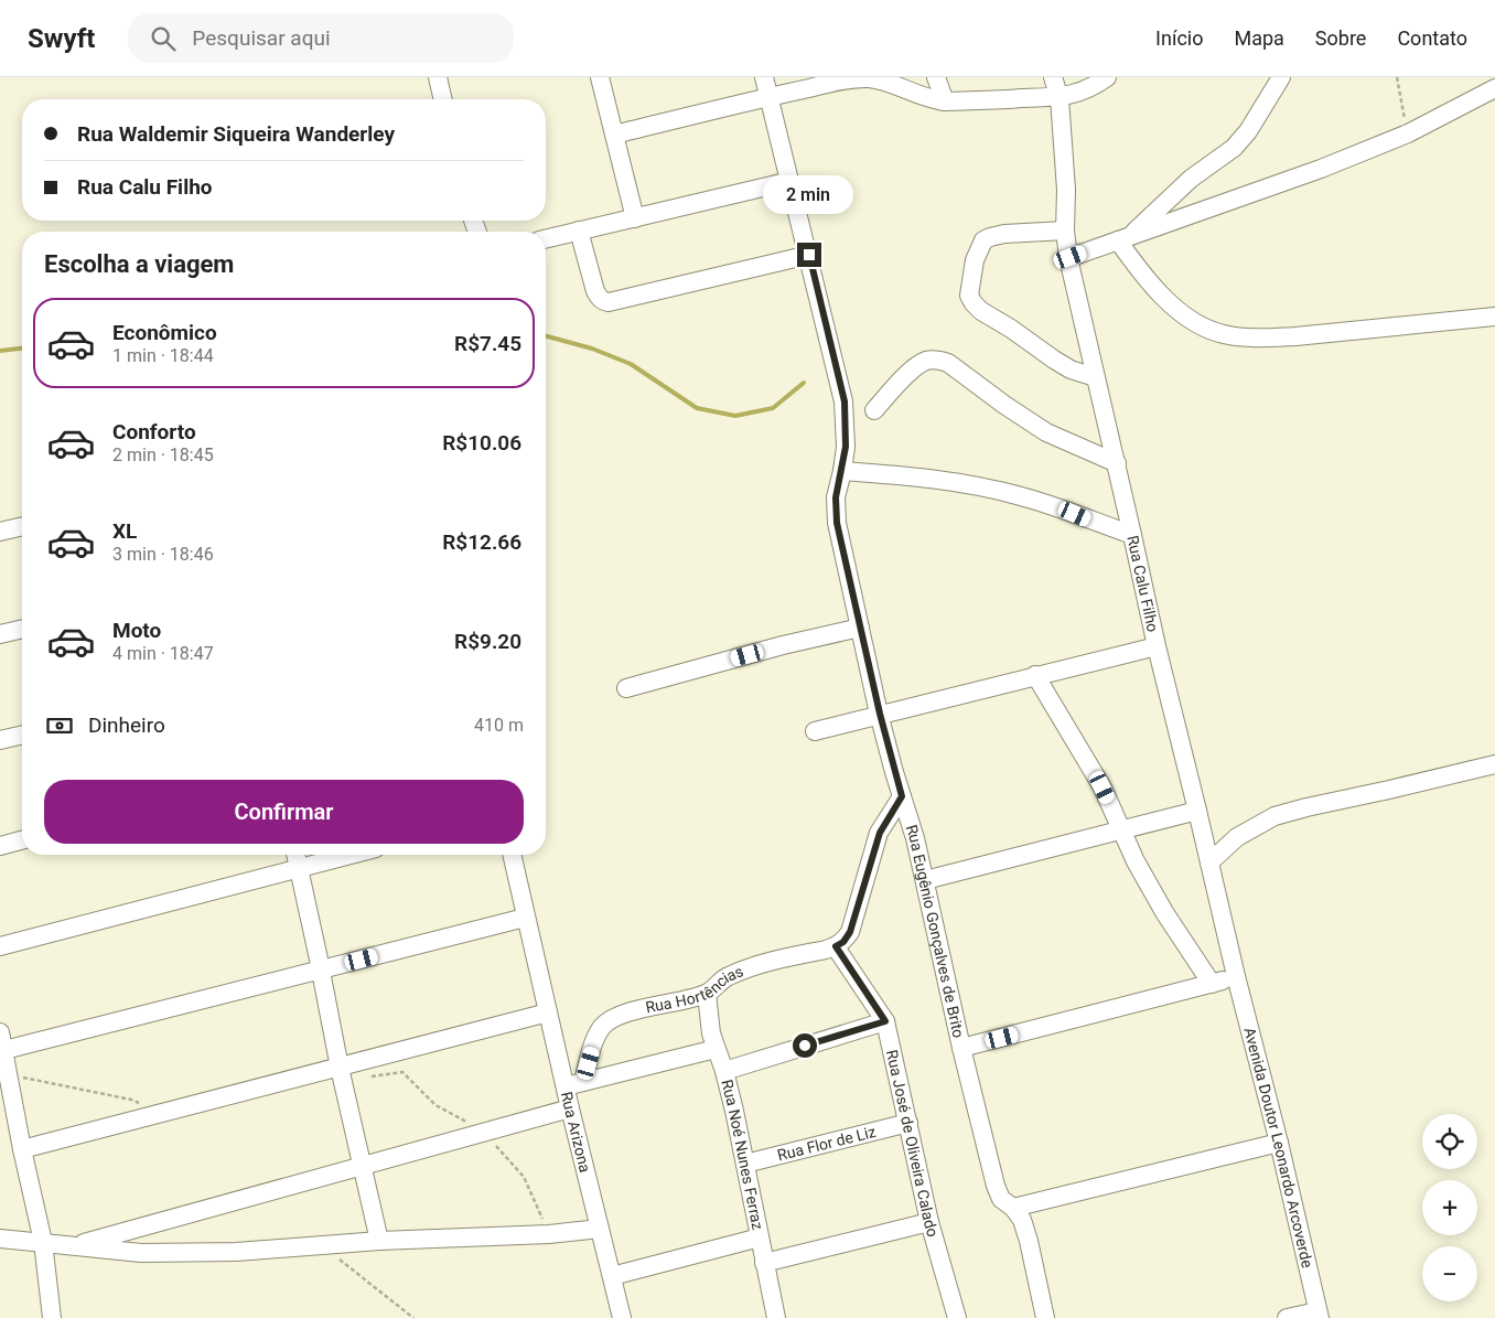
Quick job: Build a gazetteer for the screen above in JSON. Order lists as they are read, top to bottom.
{
  "streets": {
    "street": [
      "Rua Calu Filho",
      "Rua Eugênio Gonçalves de Brito",
      "Rua Hortências",
      "Rua Arizona",
      "Rua Flor de Liz",
      "Rua José de Oliveira Calado",
      "Avenida Doutor Leonardo Arcoverde",
      "Rua Noé Nunes Ferraz"
    ]
  },
  "crossings": [
    ["Rua Calu Filho", "Rua Eugênio Gonçalves de Brito"],
    ["Rua Calu Filho", "Avenida Doutor Leonardo Arcoverde"],
    ["Rua Hortências", "Rua José de Oliveira Calado"],
    ["Rua Hortências", "Rua Noé Nunes Ferraz"],
    ["Rua Flor de Liz", "Rua José de Oliveira Calado"],
    ["Rua Flor de Liz", "Rua Noé Nunes Ferraz"]
  ],
  "page": {
    "header": "Swyft",
    "search": "Pesquisar aqui",
    "nav": [
      "Início",
      "Mapa",
      "Sobre",
      "Contato"
    ],
    "banner": ["Rua Waldemir Siqueira Wanderley", "Rua Calu Filho"],
    "bubble": "2 min",
    "heading": "Escolha a viagem",
    "list": [
      {
        "name": "Econômico",
        "note": "1 min · 18:44",
        "value": "R$7.45"
      },
      {
        "name": "Conforto",
        "note": "2 min · 18:45",
        "value": "R$10.06"
      },
      {
        "name": "XL",
        "note": "3 min · 18:46",
        "value": "R$12.66"
      },
      {
        "name": "Moto",
        "note": "4 min · 18:47",
        "value": "R$9.20"
      }
    ],
    "pay": ["Dinheiro", "410 m"],
    "buttons": "Confirmar",
    "map_buttons": ["+", "−"]
  }
}
